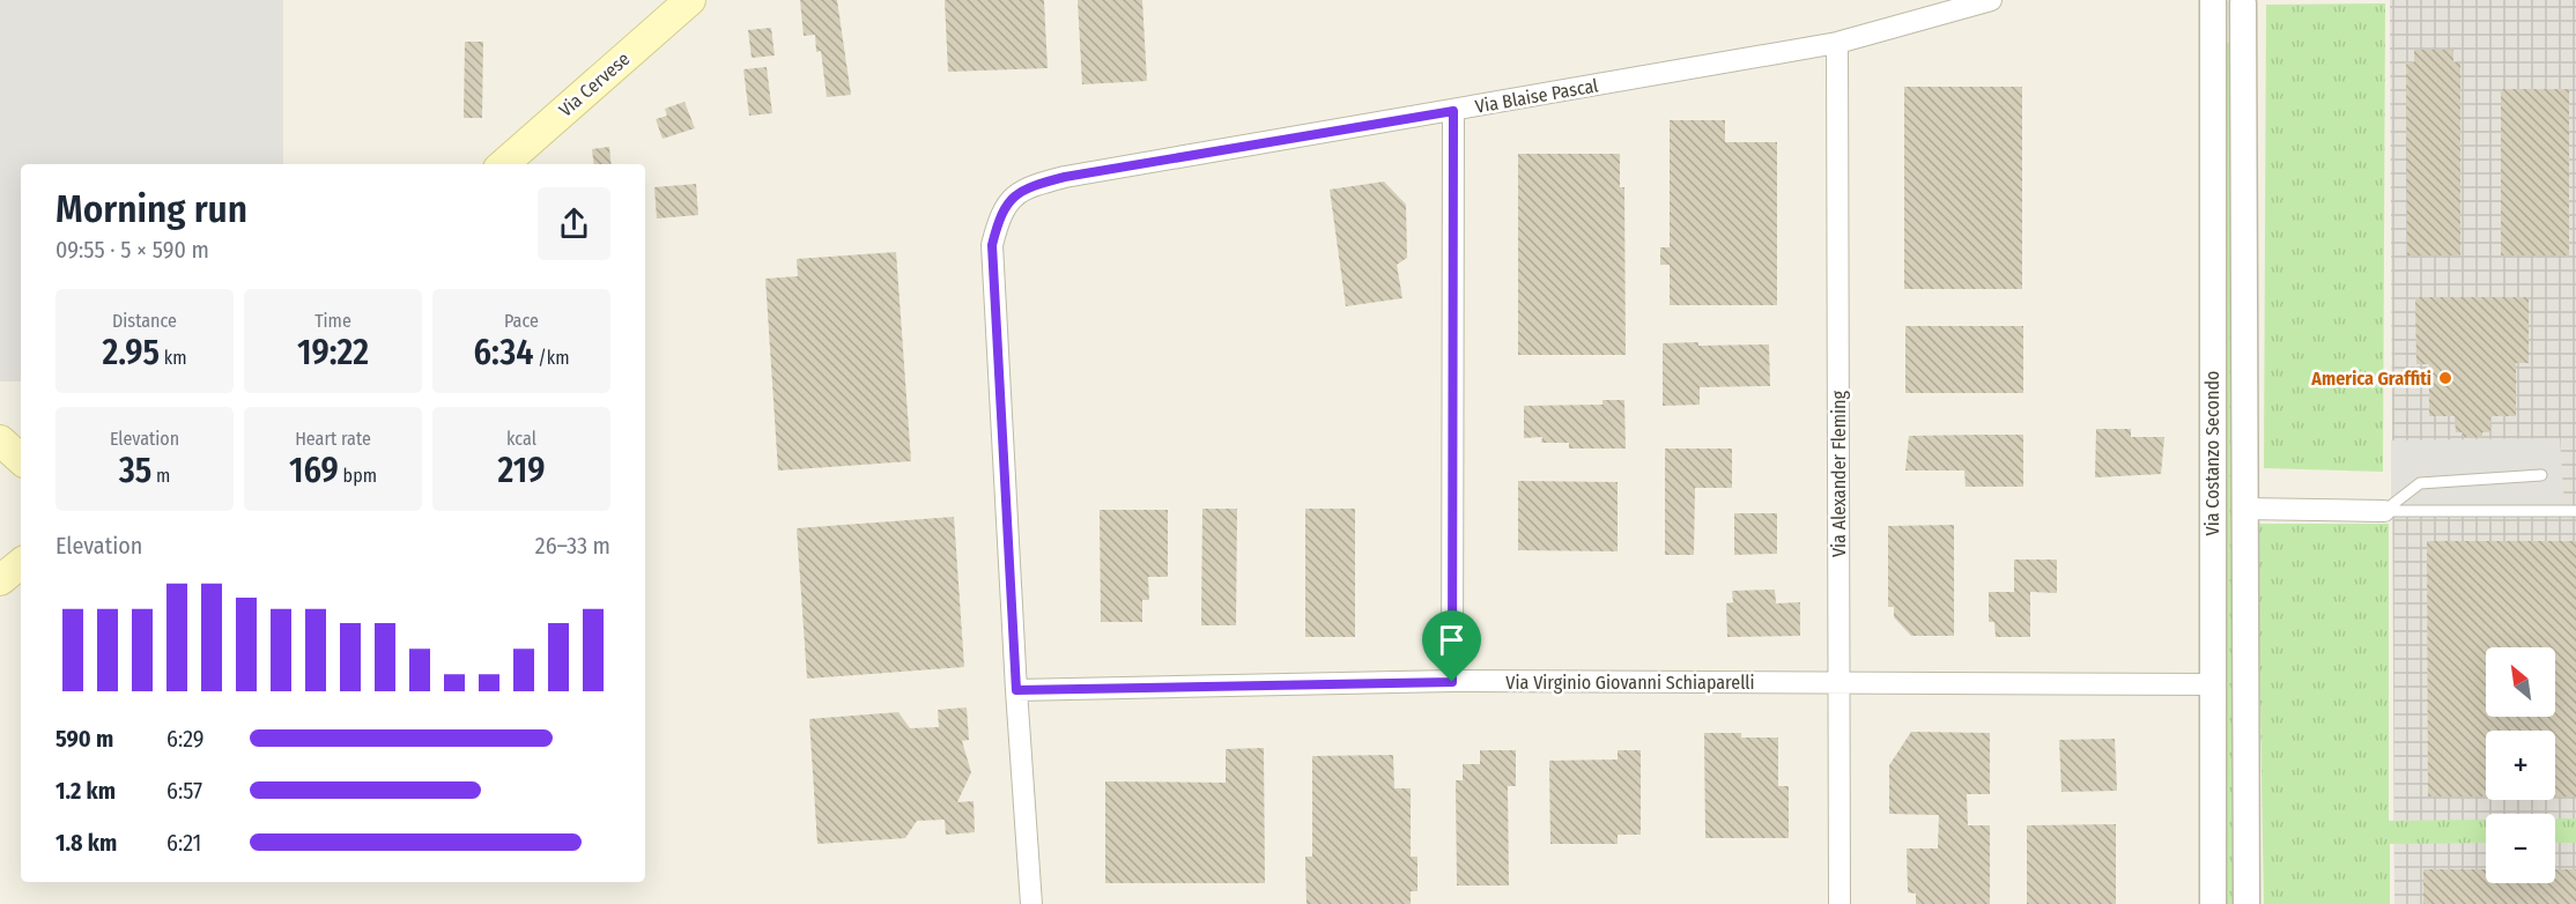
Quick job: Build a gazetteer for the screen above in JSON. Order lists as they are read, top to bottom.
{
  "streets": {
    "main road": ["Via Cervese"],
    "street": [
      "Via Blaise Pascal",
      "Via Costanzo Secondo",
      "Via Alexander Fleming",
      "Via Virginio Giovanni Schiaparelli"
    ]
  },
  "crossings": [
    ["Via Blaise Pascal", "Via Alexander Fleming"],
    ["Via Blaise Pascal", "Via Virginio Giovanni Schiaparelli"],
    ["Via Costanzo Secondo", "Via Virginio Giovanni Schiaparelli"],
    ["Via Alexander Fleming", "Via Virginio Giovanni Schiaparelli"]
  ],
  "places": ["America Graffiti"],
  "north": "top left",
  "page": {
    "heading": ["Morning run", "09:55 · 5 × 590 m"],
    "stats": [
      ["Distance", "2.95 km"],
      ["Time", "19:22"],
      ["Pace", "6:34 /km"],
      ["Elevation", "35 m"],
      ["Heart rate", "169 bpm"],
      ["kcal", "219"]
    ],
    "chart": ["Elevation", "26–33 m"],
    "map_buttons": ["+", "−"],
    "list": [
      {
        "name": "590 m",
        "note": "6:29"
      },
      {
        "name": "1.2 km",
        "note": "6:57"
      },
      {
        "name": "1.8 km",
        "note": "6:21"
      }
    ]
  }
}
